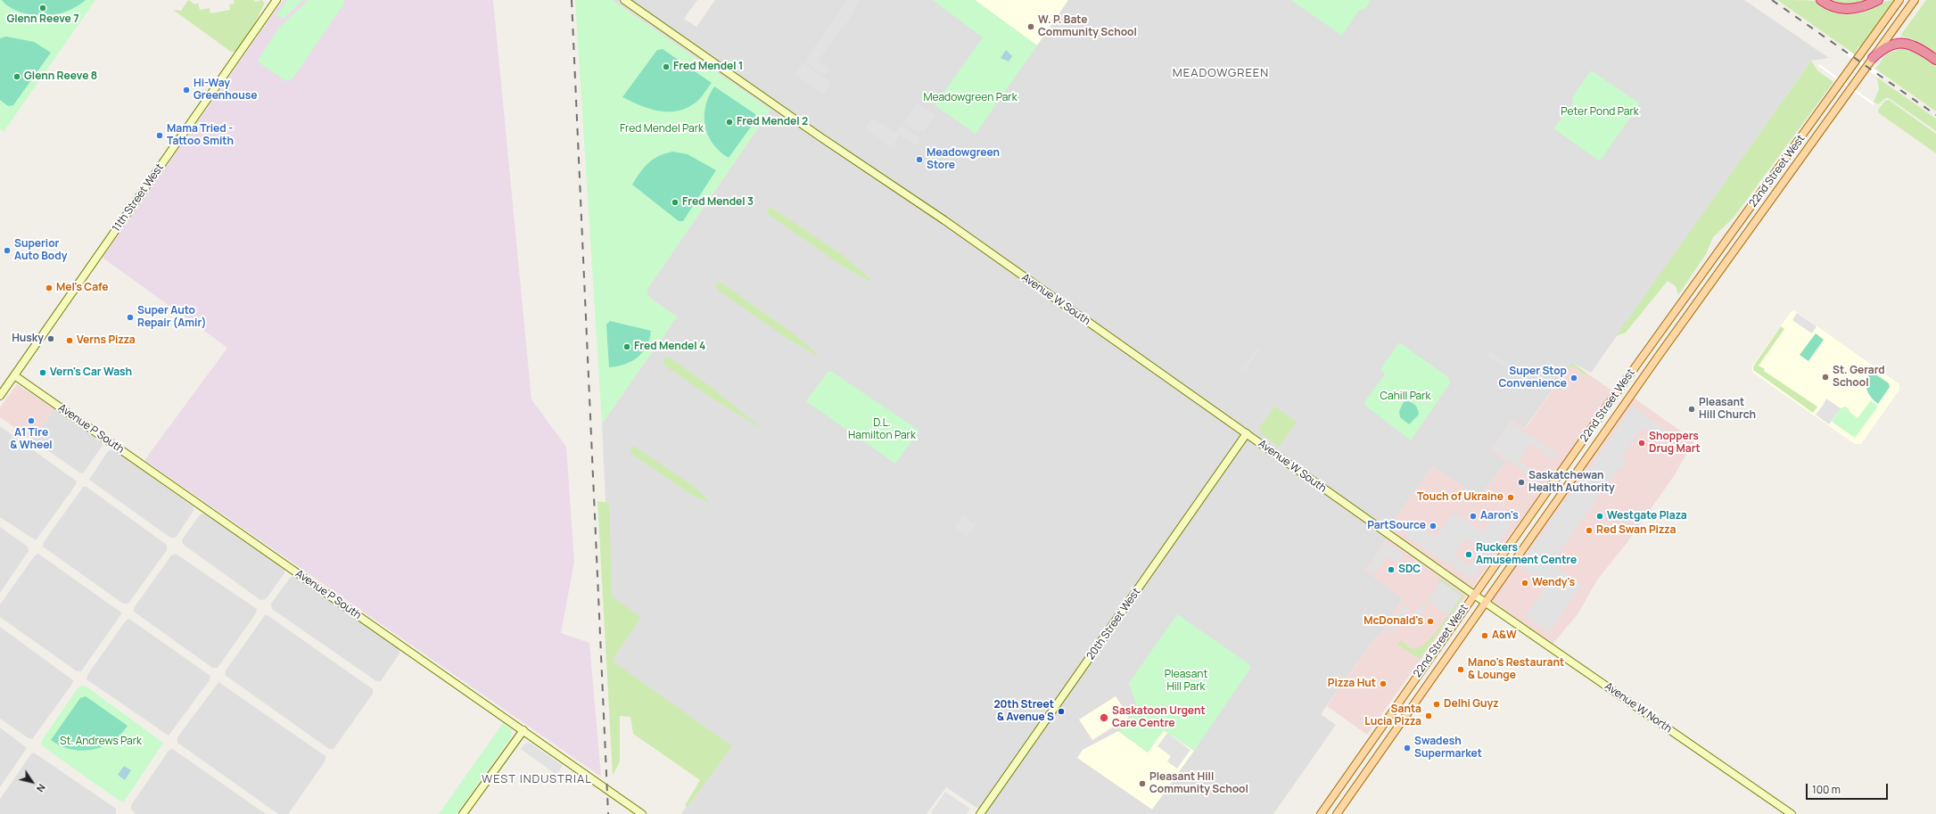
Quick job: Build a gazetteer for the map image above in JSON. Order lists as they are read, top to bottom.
{
  "streets": {
    "main road": [
      "22nd Street West",
      "11th Street West",
      "Avenue W South",
      "Avenue P South",
      "20th Street West",
      "Avenue W North"
    ]
  },
  "crossings": [
    ["22nd Street West", "Avenue W South"],
    ["22nd Street West", "Avenue W North"],
    ["11th Street West", "Avenue P South"],
    ["Avenue W South", "20th Street West"],
    ["Avenue W South", "Avenue W North"]
  ],
  "districts": ["MEADOWGREEN", "WEST INDUSTRIAL"],
  "parks": [
    "Meadowgreen Park",
    "Peter Pond Park",
    "Fred Mendel Park",
    "Cahill Park",
    "D.L. Hamilton Park",
    "Pleasant Hill Park",
    "St. Andrews Park"
  ],
  "places": [
    "Glenn Reeve 7",
    "W. P. Bate Community School",
    "Fred Mendel 1",
    "Glenn Reeve 8",
    "Hi-Way Greenhouse",
    "Fred Mendel 2",
    "Mama Tried - Tattoo Smith",
    "Meadowgreen Store",
    "Fred Mendel 3",
    "Superior Auto Body",
    "Mel's Cafe",
    "Super Auto Repair (Amir)",
    "Husky",
    "Verns Pizza",
    "Fred Mendel 4",
    "Vern's Car Wash",
    "St. Gerard School",
    "Super Stop Convenience",
    "Pleasant Hill Church",
    "A1 Tire & Wheel",
    "Shoppers Drug Mart",
    "Saskatchewan Health Authority",
    "Touch of Ukraine",
    "Aaron's",
    "Westgate Plaza",
    "PartSource",
    "Red Swan Pizza",
    "Ruckers Amusement Centre",
    "SDC",
    "Wendy's",
    "McDonald's",
    "A&W",
    "Mano's Restaurant & Lounge",
    "Pizza Hut",
    "Delhi Guyz",
    "20th Street & Avenue S",
    "Santa Lucia Pizza",
    "Saskatoon Urgent Care Centre",
    "Swadesh Supermarket",
    "Pleasant Hill Community School"
  ],
  "scale_bar": "100 m",
  "north": "bottom right"
}
